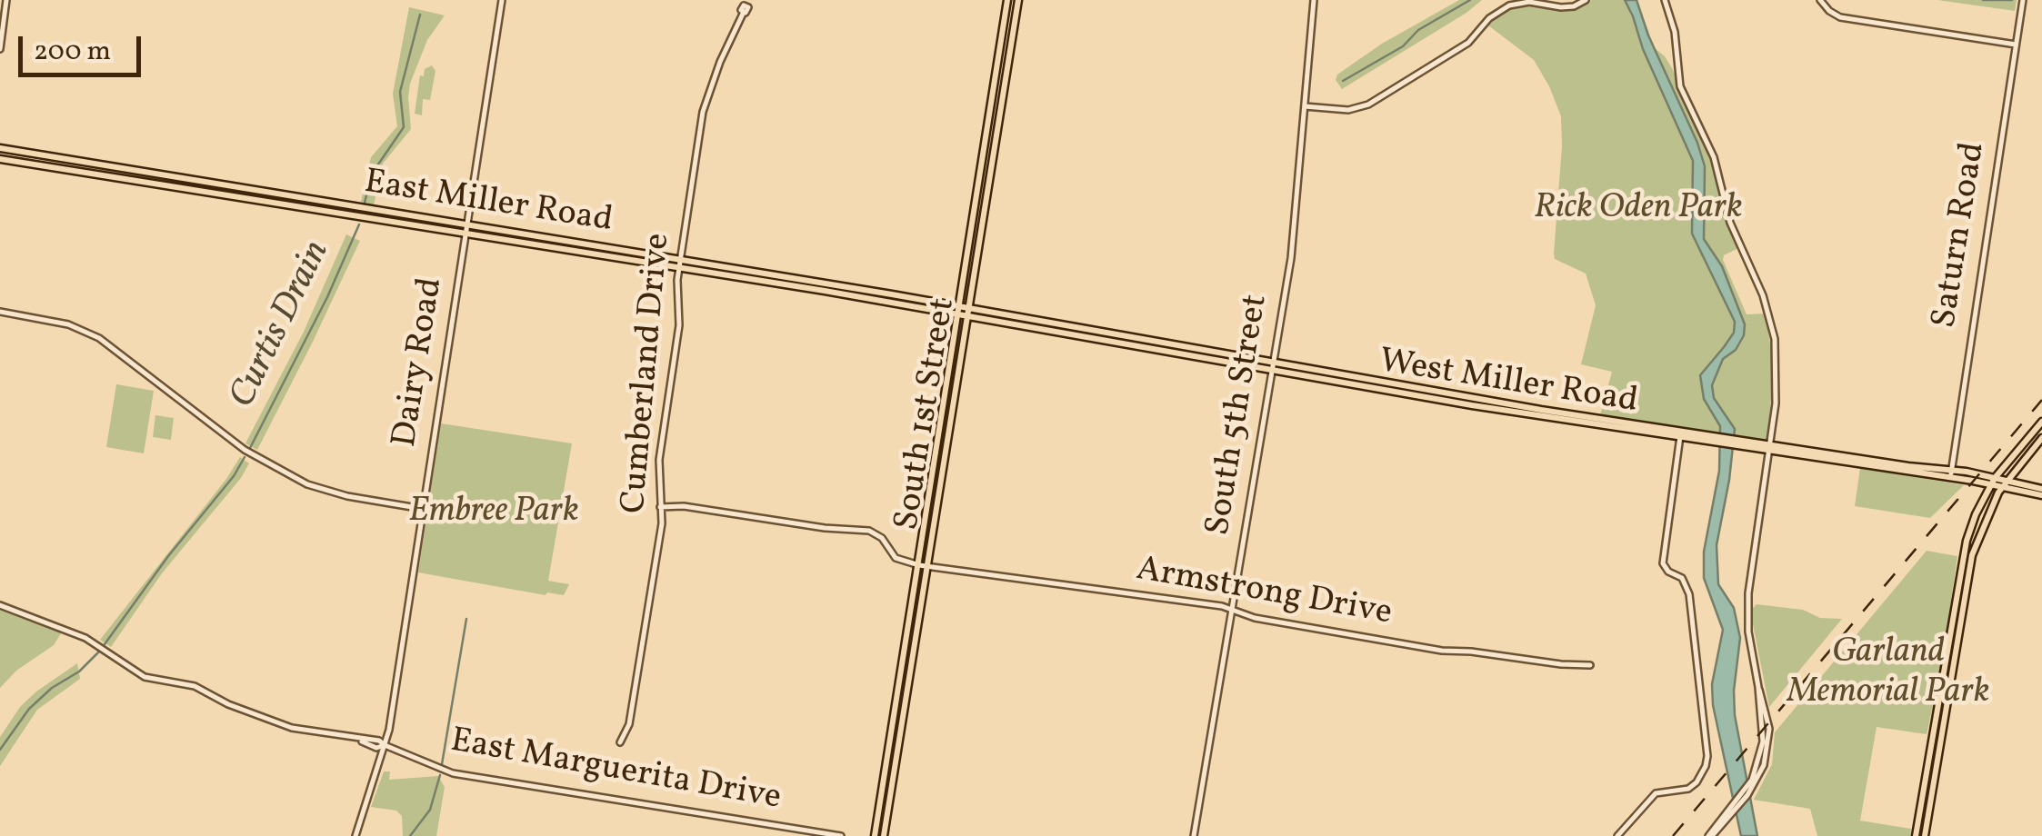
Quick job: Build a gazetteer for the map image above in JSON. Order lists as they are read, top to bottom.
{
  "streets": {
    "main road": ["East Miller Road", "West Miller Road", "South 1st Street"],
    "street": [
      "Saturn Road",
      "Dairy Road",
      "Cumberland Drive",
      "South 5th Street",
      "Armstrong Drive",
      "East Marguerita Drive"
    ]
  },
  "crossings": [
    ["East Miller Road", "Dairy Road"],
    ["East Miller Road", "Cumberland Drive"],
    ["East Miller Road", "West Miller Road"],
    ["East Miller Road", "South 1st Street"],
    ["Saturn Road", "West Miller Road"],
    ["Dairy Road", "East Marguerita Drive"],
    ["West Miller Road", "South 1st Street"],
    ["West Miller Road", "South 5th Street"],
    ["South 1st Street", "Armstrong Drive"],
    ["South 5th Street", "Armstrong Drive"]
  ],
  "water": ["Curtis Drain"],
  "parks": ["Rick Oden Park", "Embree Park", "Garland Memorial Park"],
  "scale_bar": "200 m"
}
